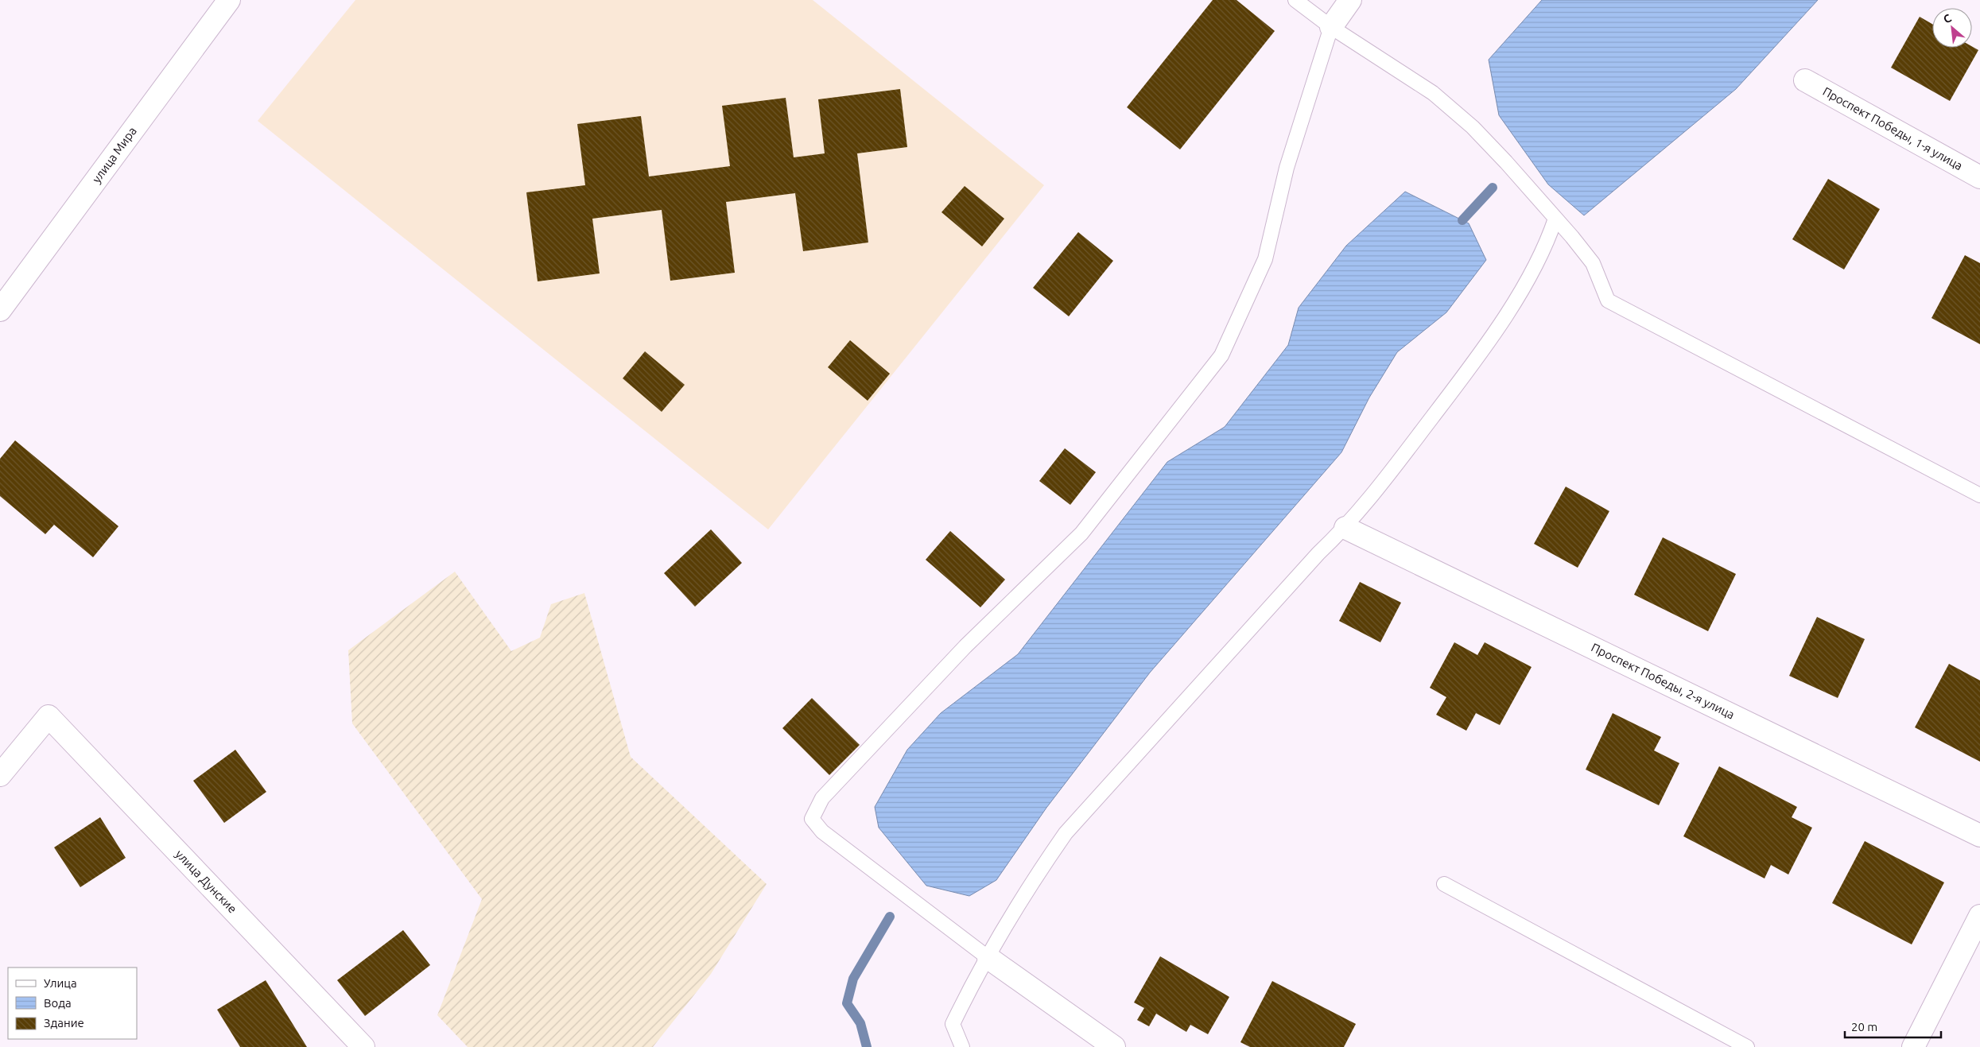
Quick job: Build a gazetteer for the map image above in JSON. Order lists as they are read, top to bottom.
{
  "streets": {
    "street": [
      "Проспект Победы, 1-я улица",
      "улица Мира",
      "Проспект Победы, 2-я улица",
      "улица Дунские"
    ]
  },
  "legend": ["Улица", "Вода", "Здание"],
  "scale_bar": "20 m",
  "north": "top left"
}
